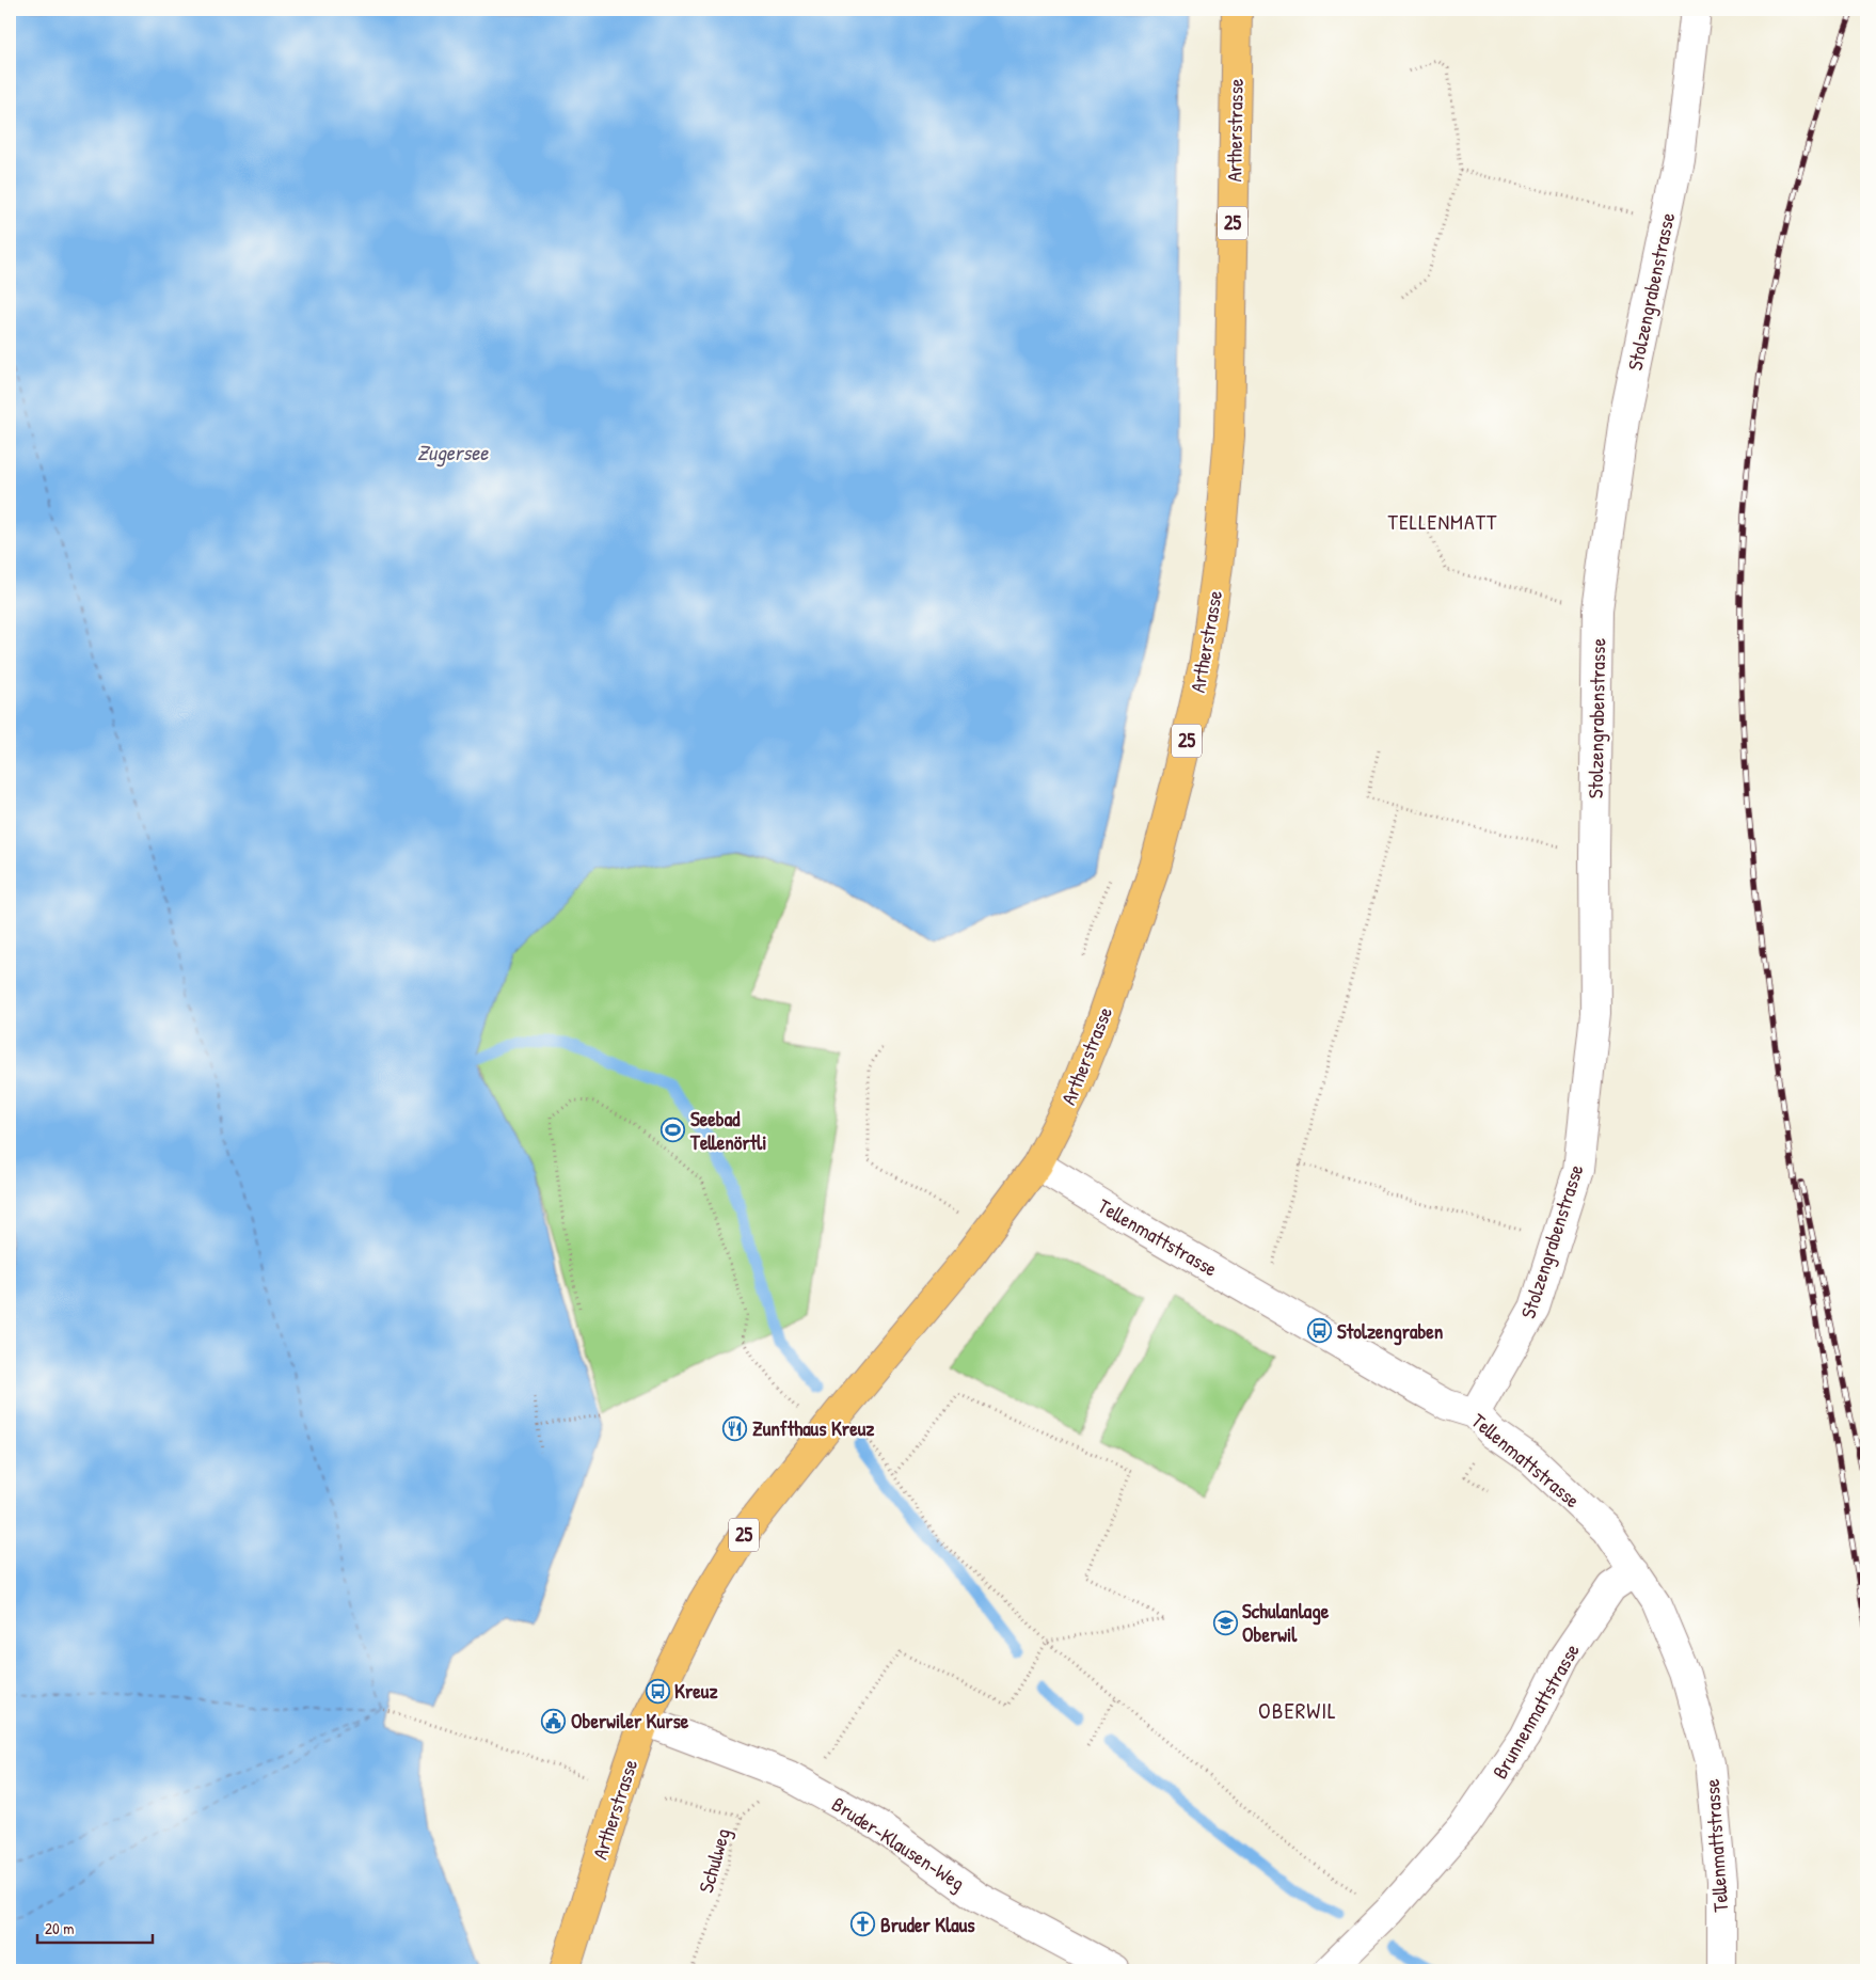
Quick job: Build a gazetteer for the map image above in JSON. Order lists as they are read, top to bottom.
{
  "streets": {
    "main road": ["Artherstrasse", "25"],
    "street": [
      "Stolzengrabenstrasse",
      "Tellenmattstrasse",
      "Brunnenmattstrasse",
      "Bruder-Klausen-Weg"
    ],
    "path": ["Schulweg"]
  },
  "crossings": [
    ["Artherstrasse", "Tellenmattstrasse"],
    ["Artherstrasse", "Bruder-Klausen-Weg"],
    ["Stolzengrabenstrasse", "Tellenmattstrasse"],
    ["Tellenmattstrasse", "Brunnenmattstrasse"],
    ["Bruder-Klausen-Weg", "Schulweg"]
  ],
  "districts": ["TELLENMATT", "OBERWIL"],
  "water": ["Zugersee"],
  "places": {
    "sports": ["Seebad Tellenörtli"],
    "bus stop": ["Stolzengraben", "Kreuz"],
    "restaurant": ["Zunfthaus Kreuz"],
    "school or university": ["Schulanlage Oberwil"],
    "public building": ["Oberwiler Kurse"],
    "church": ["Bruder Klaus"]
  },
  "scale_bar": "20 m"
}
